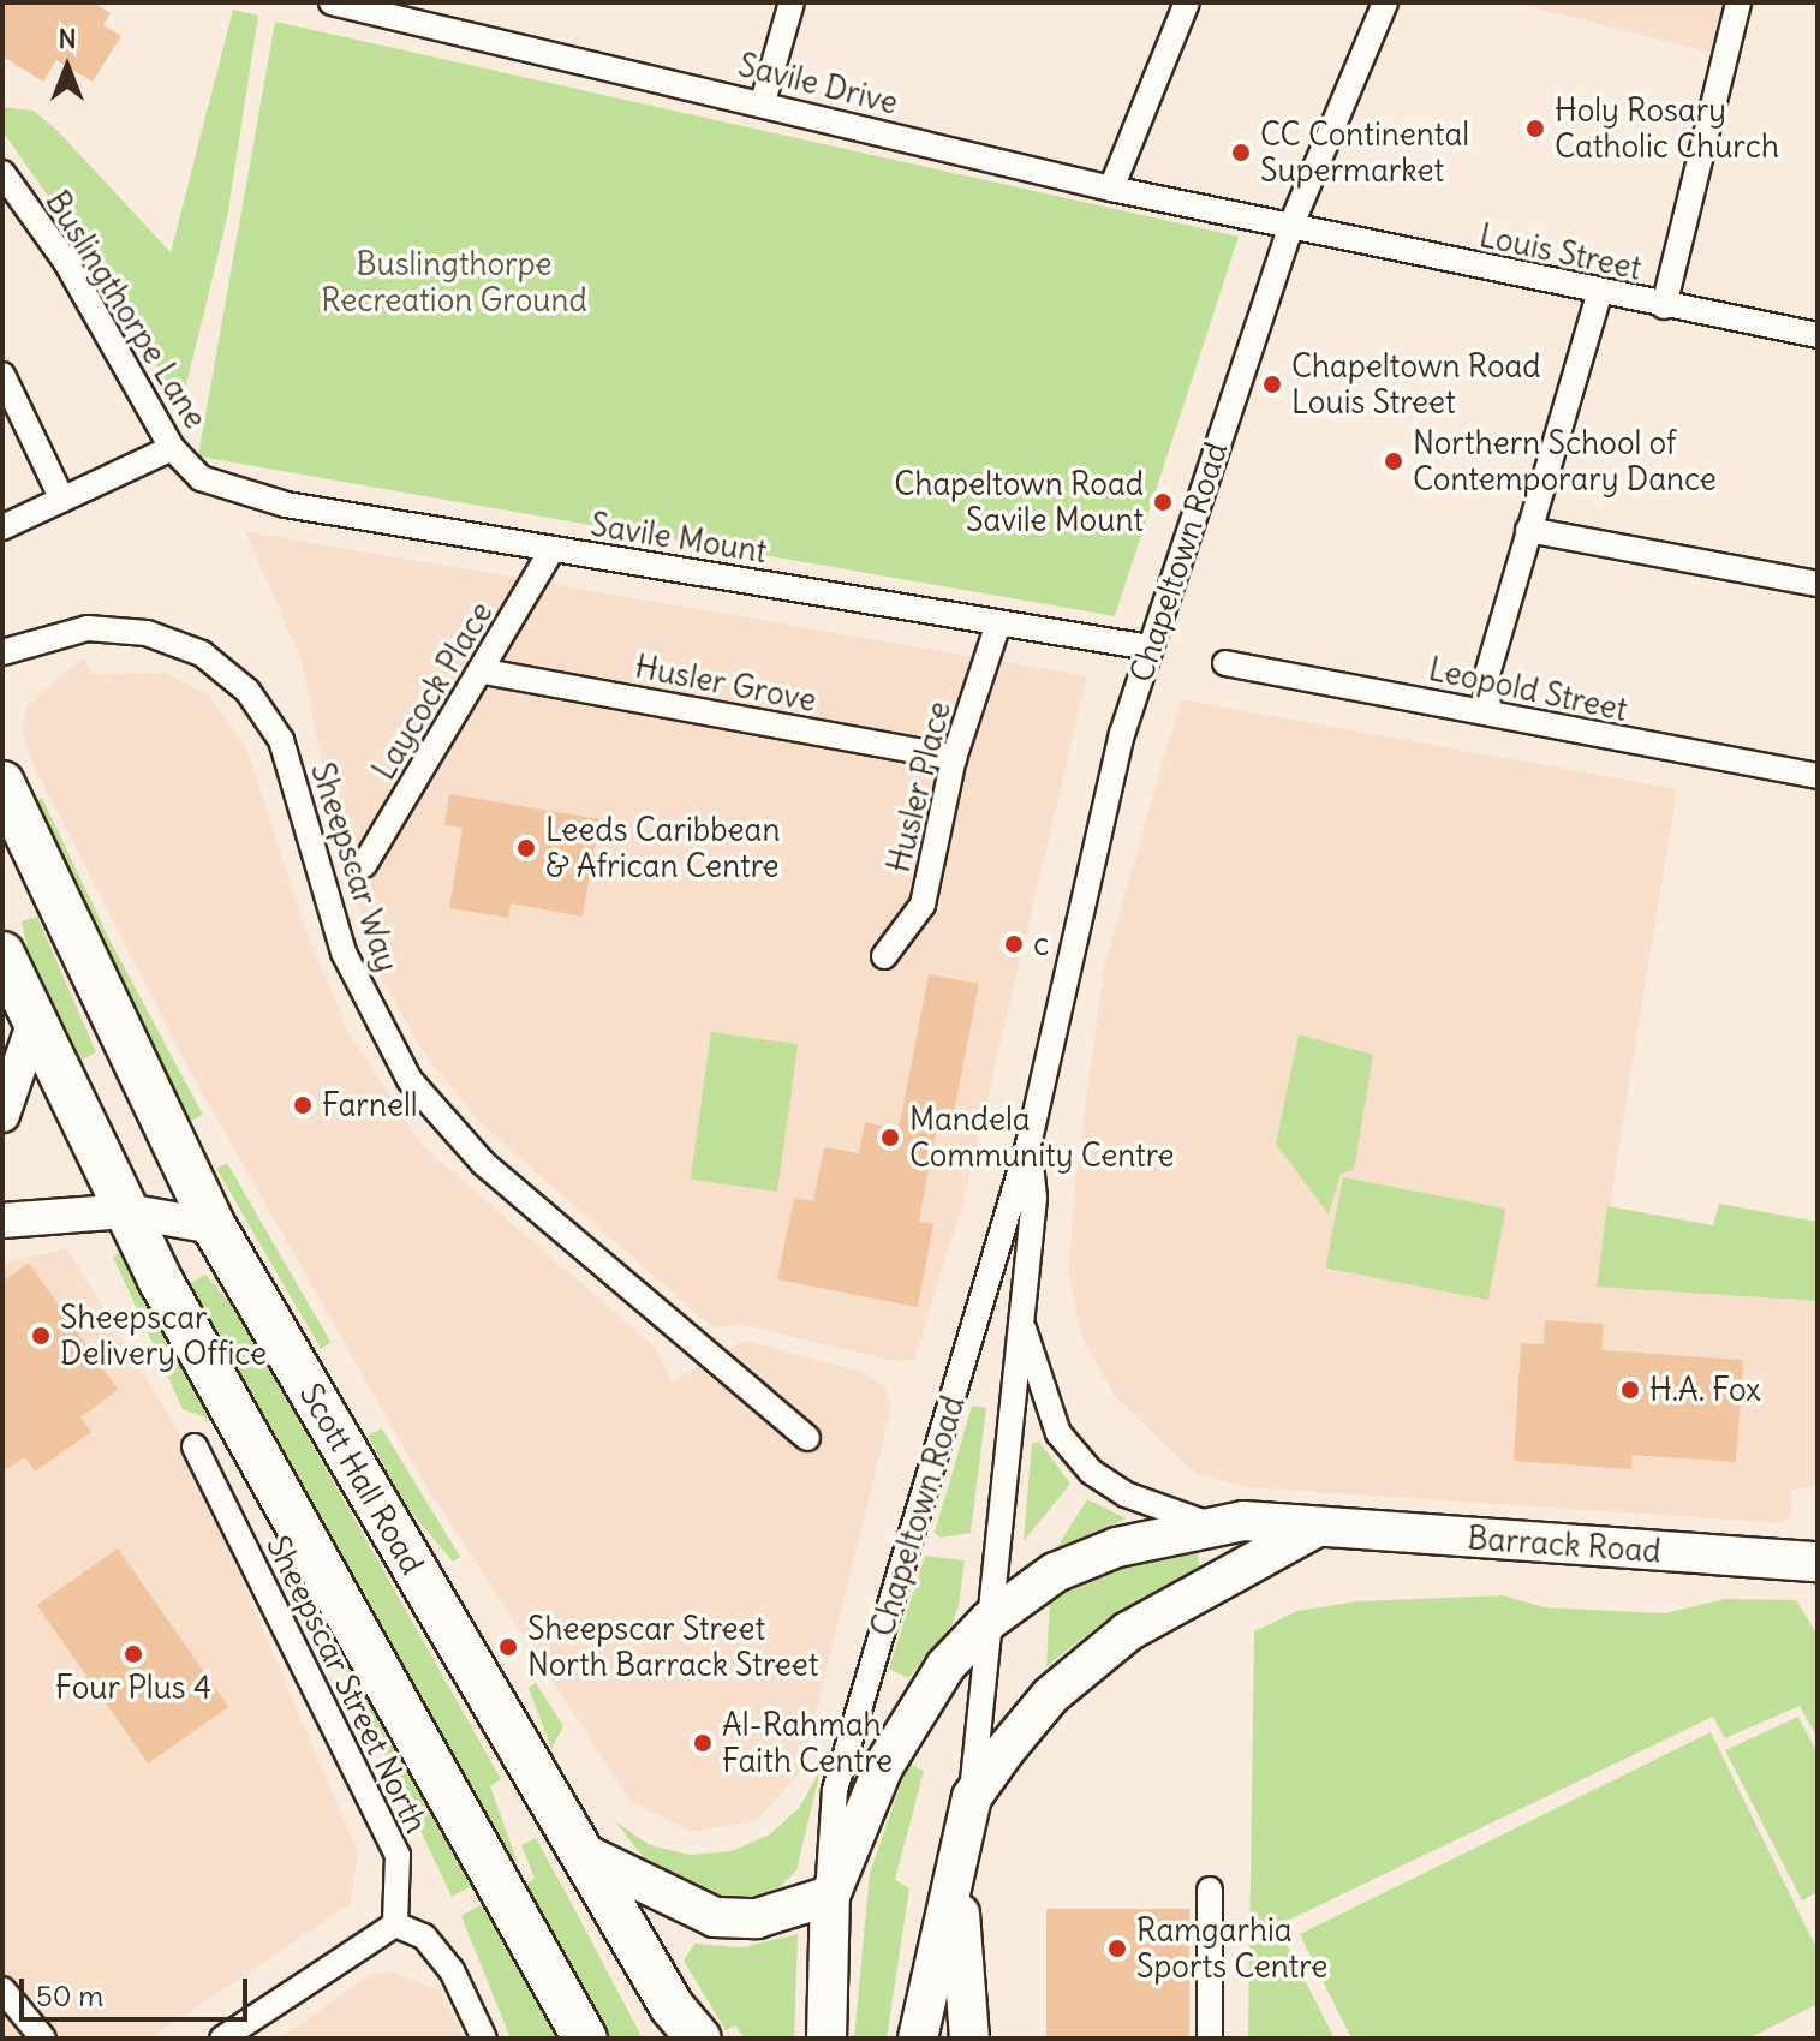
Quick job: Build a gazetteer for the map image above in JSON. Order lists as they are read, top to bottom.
{
  "streets": {
    "highway": ["Scott Hall Road"],
    "main road": ["Chapeltown Road", "Barrack Road"],
    "street": [
      "Savile Drive",
      "Louis Street",
      "Buslingthorpe Lane",
      "Savile Mount",
      "Husler Grove",
      "Leopold Street",
      "Laycock Place",
      "Husler Place",
      "Sheepscar Way",
      "Sheepscar Street North"
    ]
  },
  "crossings": [
    ["Savile Drive", "Louis Street"],
    ["Savile Drive", "Chapeltown Road"],
    ["Louis Street", "Chapeltown Road"],
    ["Buslingthorpe Lane", "Savile Mount"],
    ["Savile Mount", "Chapeltown Road"],
    ["Savile Mount", "Laycock Place"],
    ["Savile Mount", "Husler Place"],
    ["Chapeltown Road", "Barrack Road"],
    ["Husler Grove", "Laycock Place"],
    ["Husler Grove", "Husler Place"]
  ],
  "parks": ["Buslingthorpe Recreation Ground"],
  "places": [
    "Holy Rosary Catholic Church",
    "CC Continental Supermarket",
    "Chapeltown Road Louis Street",
    "Northern School of Contemporary Dance",
    "Chapeltown Road Savile Mount",
    "Leeds Caribbean & African Centre",
    "c",
    "Farnell",
    "Mandela Community Centre",
    "Sheepscar Delivery Office",
    "H.A. Fox",
    "Sheepscar Street North Barrack Street",
    "Four Plus 4",
    "Al-Rahmah Faith Centre",
    "Ramgarhia Sports Centre"
  ],
  "scale_bar": "50 m",
  "north": "top"
}
